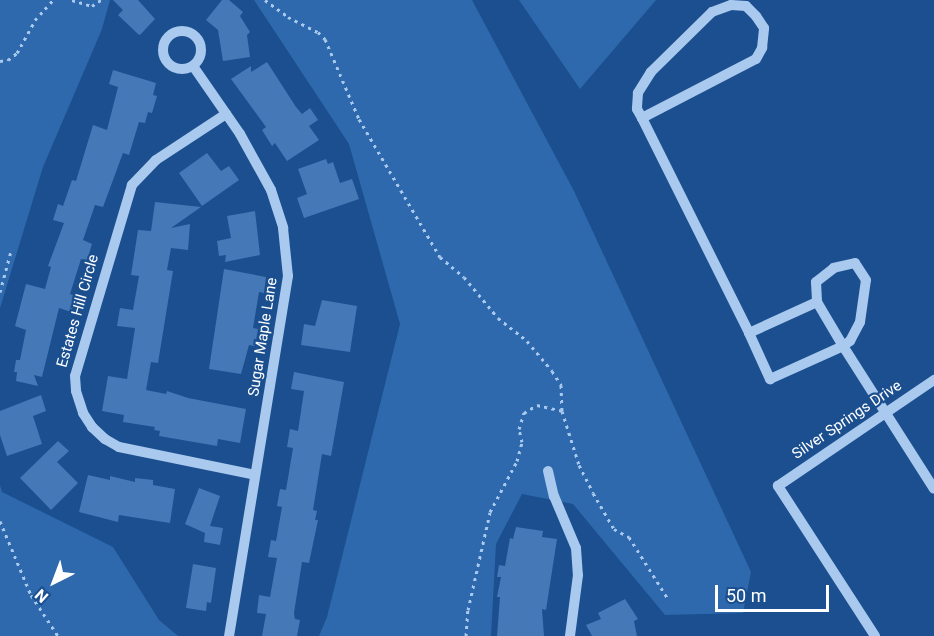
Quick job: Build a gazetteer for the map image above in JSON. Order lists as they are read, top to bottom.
{
  "streets": {
    "street": ["Estates Hill Circle", "Sugar Maple Lane", "Silver Springs Drive"]
  },
  "crossings": [
    ["Estates Hill Circle", "Sugar Maple Lane"]
  ],
  "scale_bar": "50 m",
  "north": "bottom left"
}
